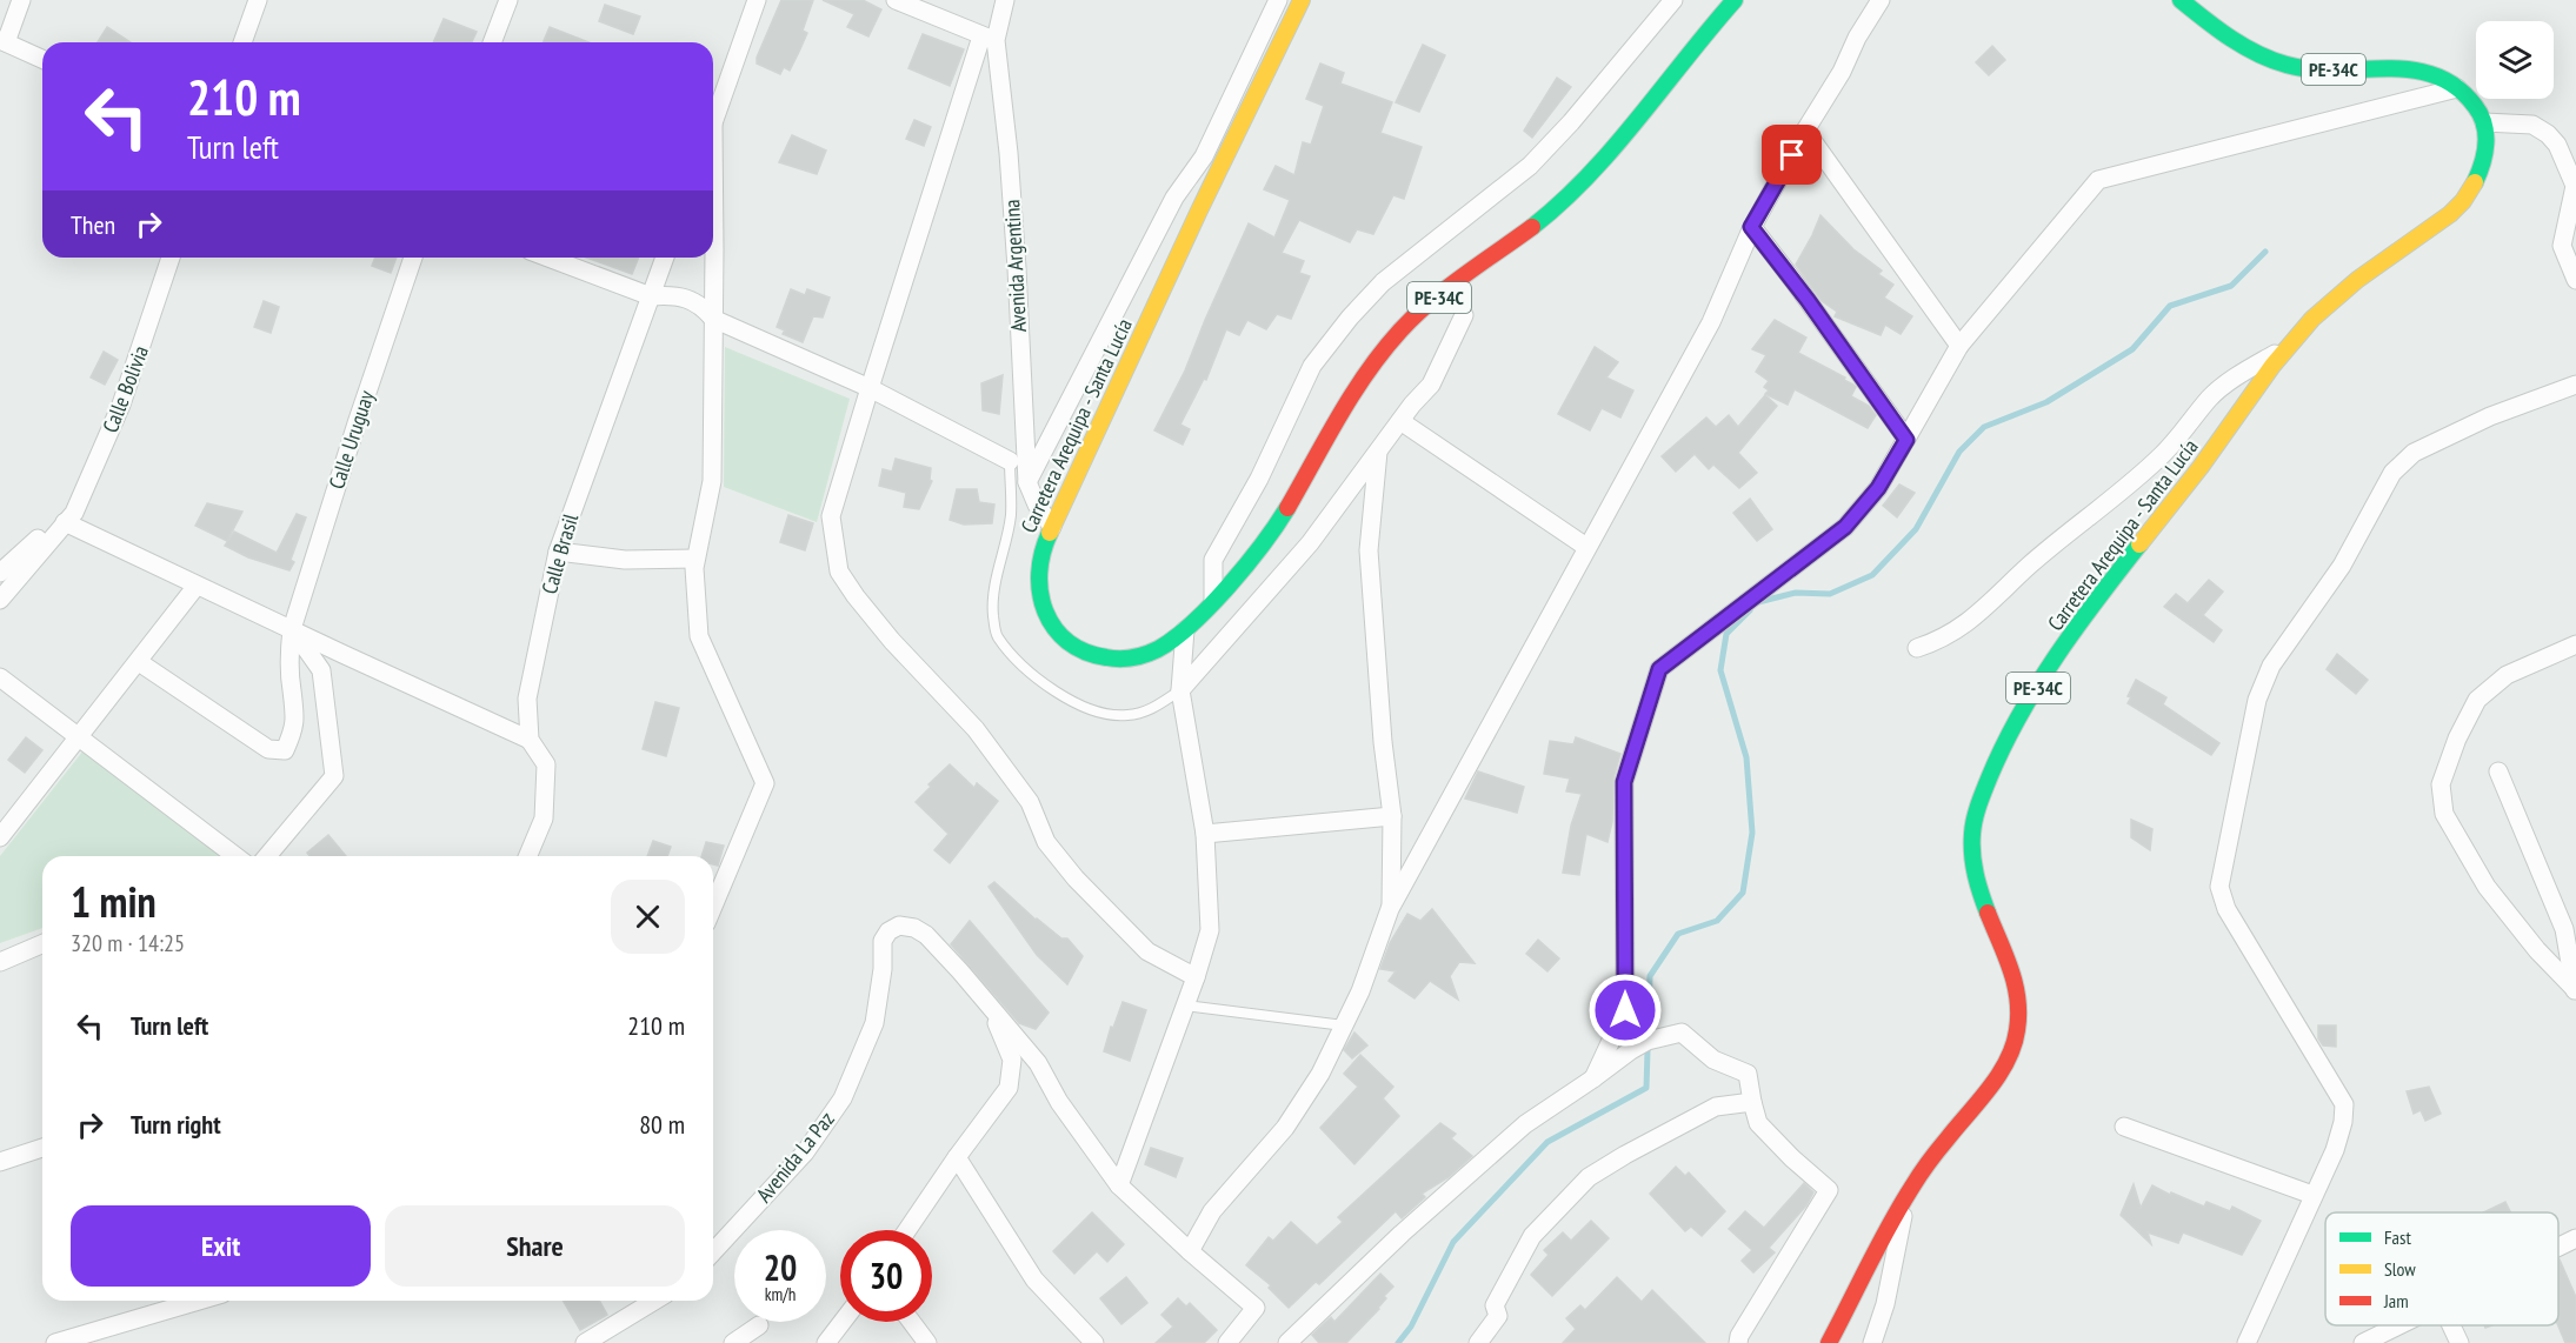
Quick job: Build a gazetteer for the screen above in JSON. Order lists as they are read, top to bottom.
{
  "streets": {
    "main road": ["PE-34C", "Carretera Arequipa - Santa Lucía"],
    "street": [
      "Avenida Argentina",
      "Calle Bolivia",
      "Calle Uruguay",
      "Calle Brasil",
      "Avenida La Paz"
    ]
  },
  "crossings": [
    ["PE-34C", "Carretera Arequipa - Santa Lucía"],
    ["Avenida Argentina", "Carretera Arequipa - Santa Lucía"]
  ],
  "legend": ["Fast", "Slow", "Jam"],
  "page": {
    "turn": ["210 m", "Turn left"],
    "then": "Then",
    "heading": ["1 min", "320 m · 14:25"],
    "list": [
      {
        "name": "Turn left",
        "value": "210 m"
      },
      {
        "name": "Turn right",
        "value": "80 m"
      }
    ],
    "buttons": ["Exit", "Share"],
    "speed": "20 km/h",
    "limit": "30"
  }
}
